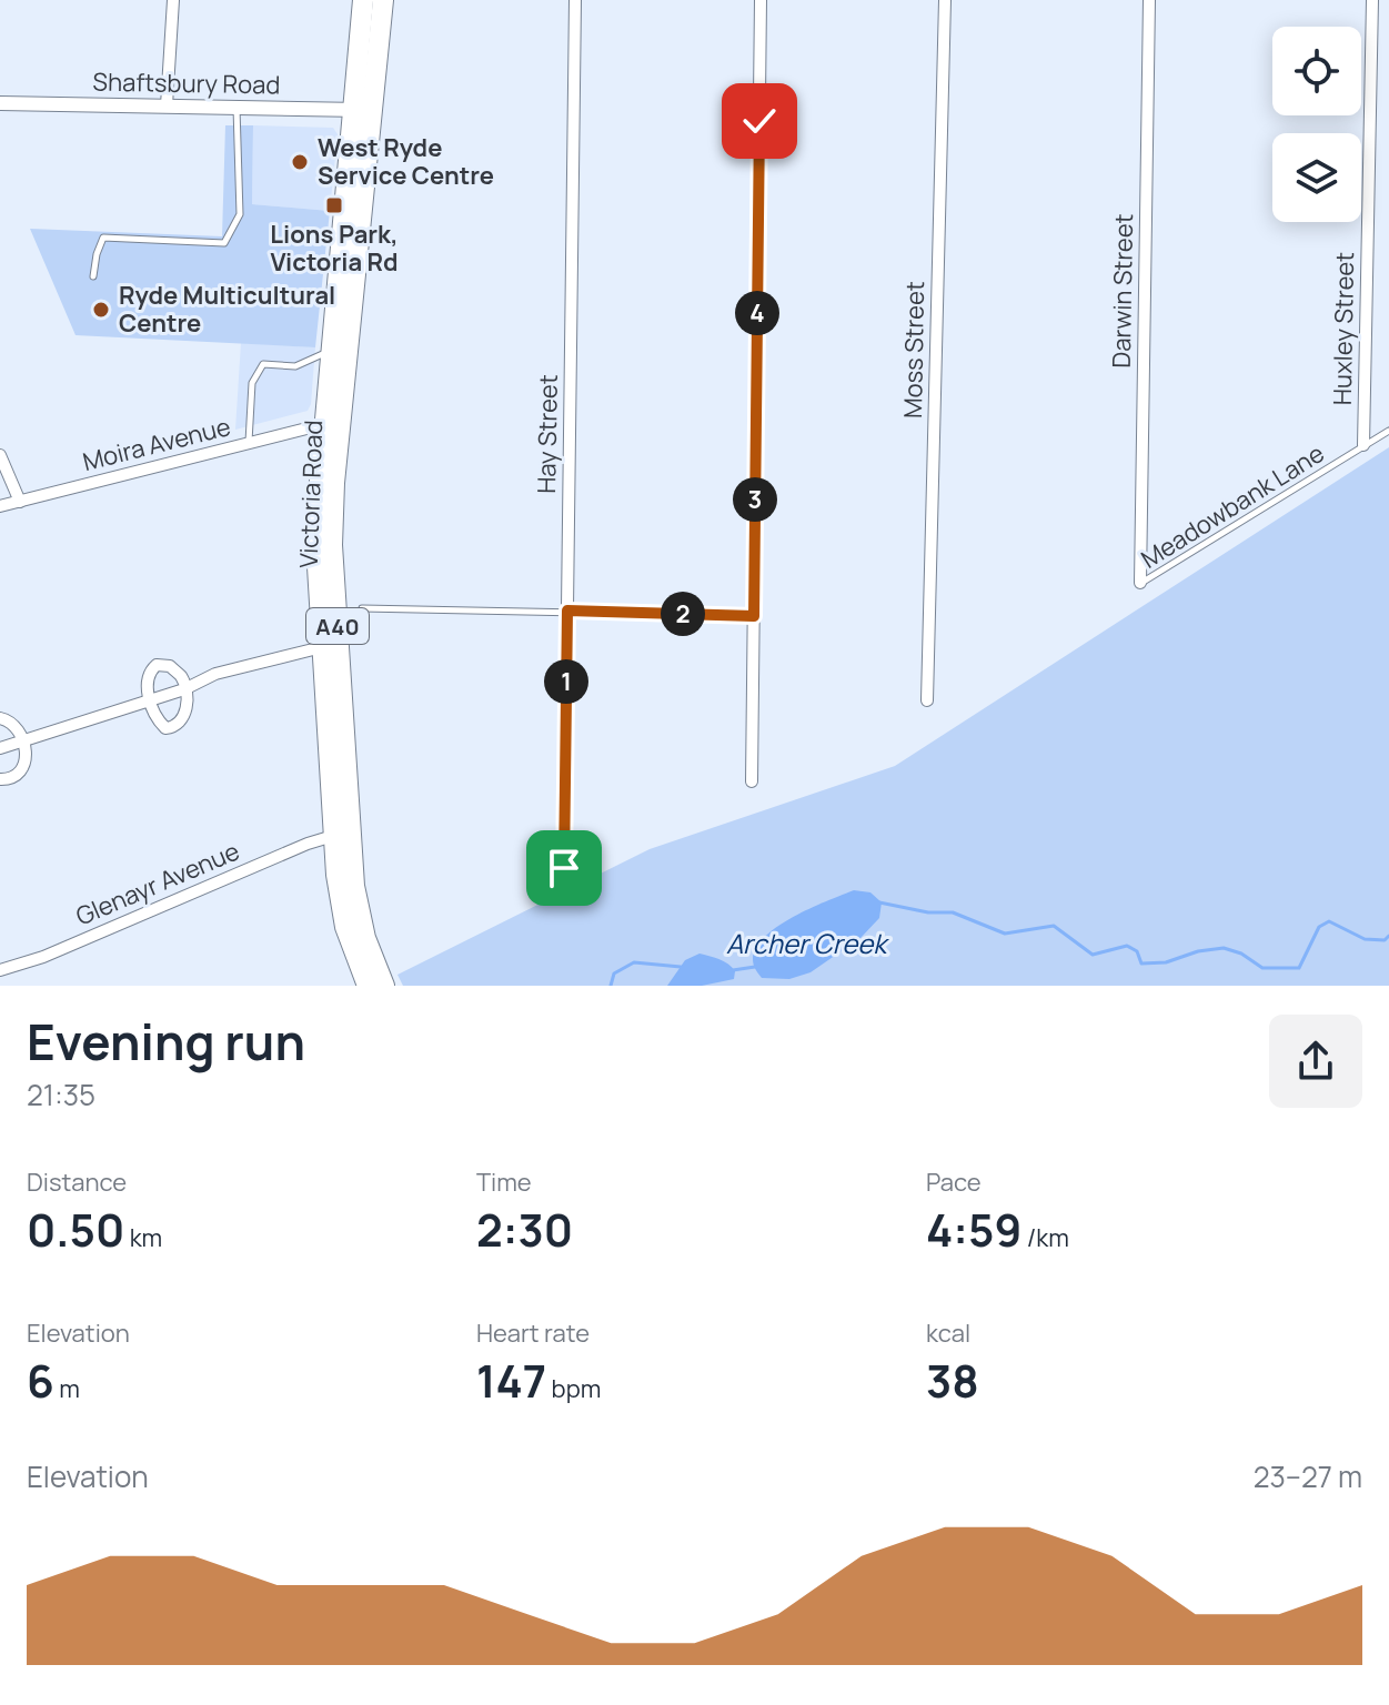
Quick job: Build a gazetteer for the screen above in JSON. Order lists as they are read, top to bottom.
{
  "streets": {
    "highway": ["Victoria Road", "A40"],
    "street": [
      "Shaftsbury Road",
      "Darwin Street",
      "Huxley Street",
      "Moss Street",
      "Hay Street",
      "Moira Avenue",
      "Glenayr Avenue"
    ],
    "lane": ["Meadowbank Lane"]
  },
  "crossings": [
    ["Shaftsbury Road", "Victoria Road"],
    ["Darwin Street", "Meadowbank Lane"],
    ["Huxley Street", "Meadowbank Lane"],
    ["Moira Avenue", "Victoria Road"],
    ["Victoria Road", "Glenayr Avenue"]
  ],
  "water": ["Archer Creek"],
  "places": {
    "other": ["West Ryde Service Centre", "Ryde Multicultural Centre"],
    "transit": ["Lions Park, Victoria Rd"]
  },
  "page": {
    "pins": [
      "4",
      "3",
      "2",
      "1"
    ],
    "heading": ["Evening run", "21:35"],
    "stats": [
      ["Distance", "0.50 km"],
      ["Time", "2:30"],
      ["Pace", "4:59 /km"],
      ["Elevation", "6 m"],
      ["Heart rate", "147 bpm"],
      ["kcal", "38"]
    ],
    "chart": ["Elevation", "23–27 m"]
  }
}
